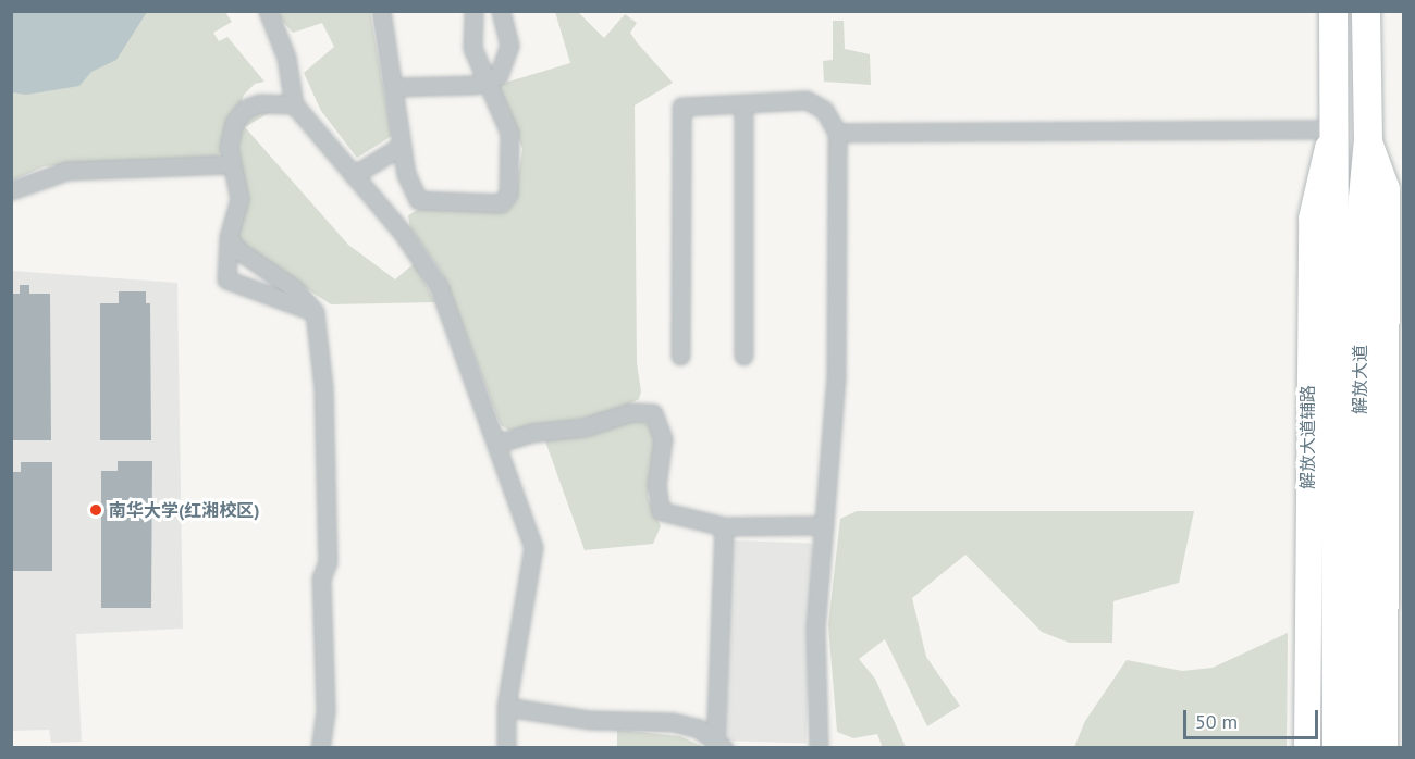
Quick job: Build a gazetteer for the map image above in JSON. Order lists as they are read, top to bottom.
{
  "streets": {
    "highway": ["解放大道"],
    "main road": ["解放大道辅路"]
  },
  "crossings": [
    ["解放大道", "解放大道辅路"]
  ],
  "places": ["南华大学(红湘校区)"],
  "scale_bar": "50 m"
}
